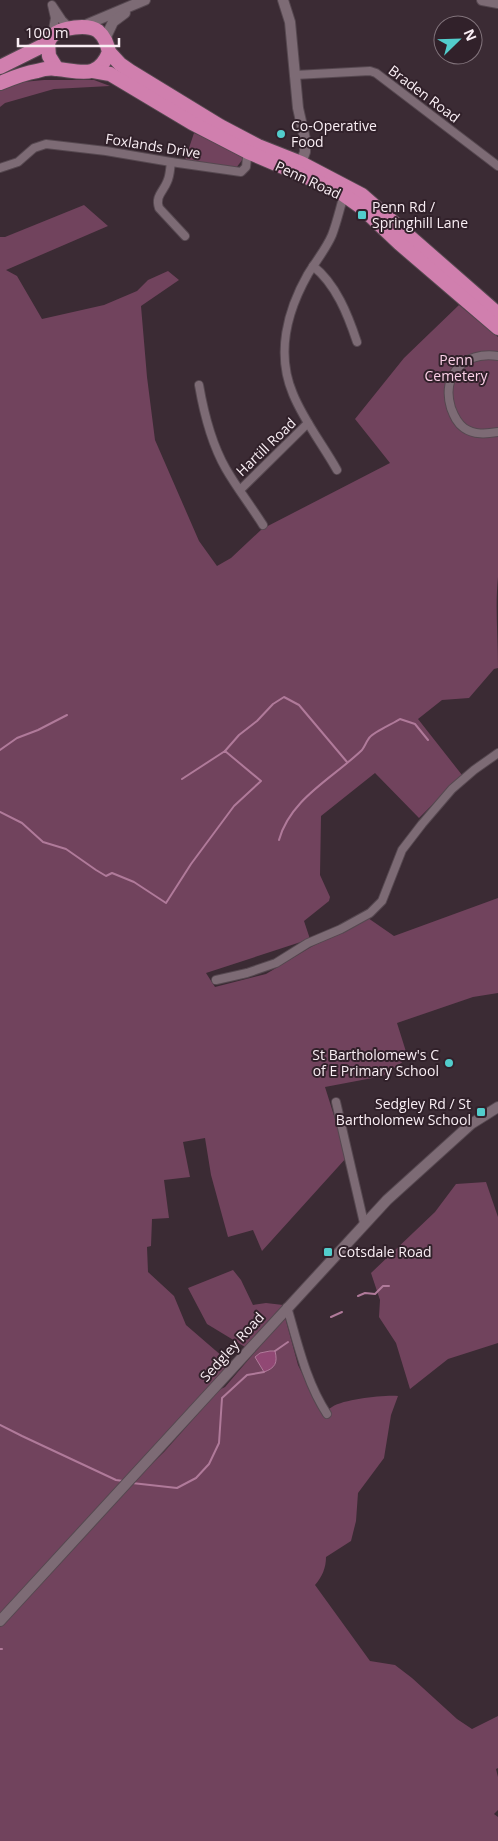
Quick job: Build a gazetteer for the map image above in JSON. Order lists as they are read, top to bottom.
{
  "streets": {
    "highway": ["Penn Road"],
    "street": [
      "Braden Road",
      "Foxlands Drive",
      "Hartill Road",
      "Sedgley Road"
    ]
  },
  "crossings": [
    ["Foxlands Drive", "Penn Road"]
  ],
  "parks": ["Penn Cemetery"],
  "places": {
    "other": ["Co-Operative Food", "St Bartholomew's C of E Primary School"],
    "transit": ["Penn Rd / Springhill Lane", "Sedgley Rd / St Bartholomew School", "Cotsdale Road"]
  },
  "scale_bar": "100 m",
  "north": "top right"
}
